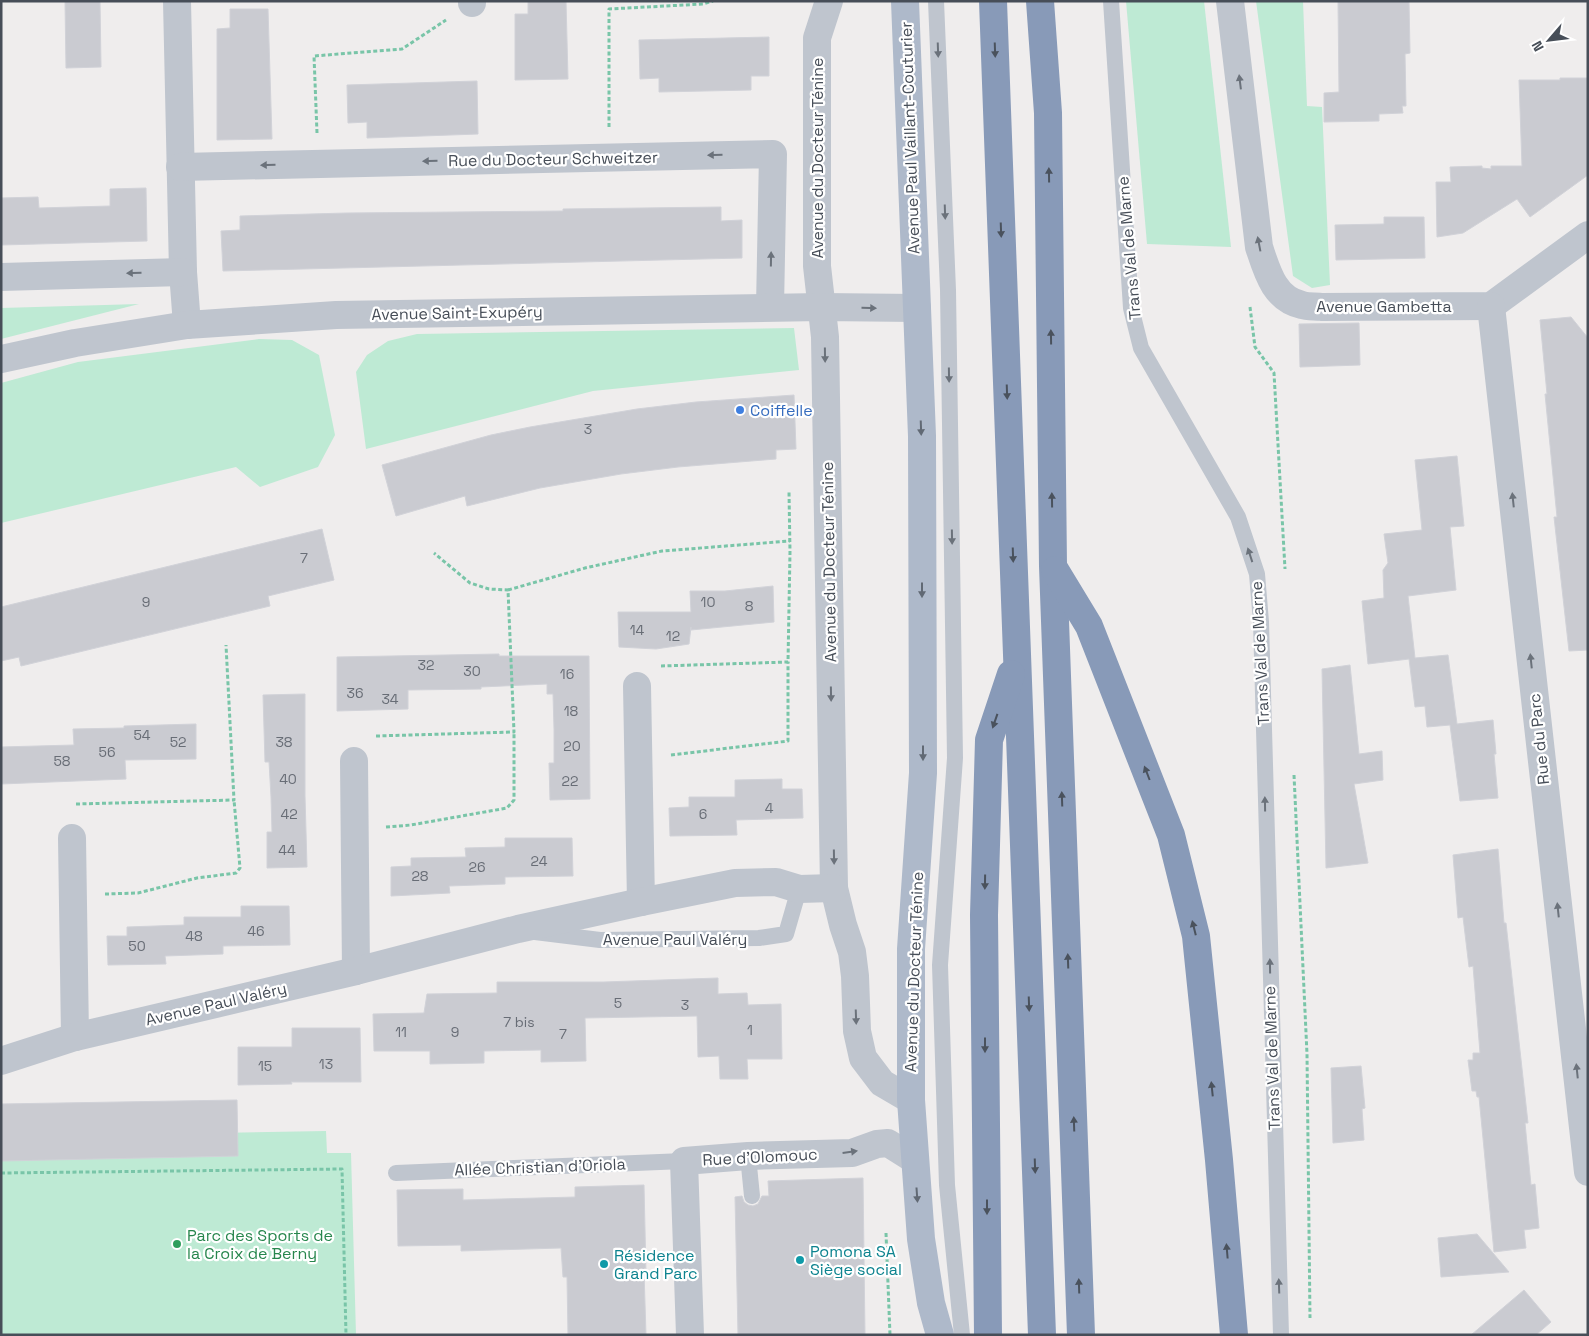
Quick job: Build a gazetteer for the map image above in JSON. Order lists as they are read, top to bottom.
{
  "streets": {
    "main road": ["Avenue Paul Vaillant-Couturier", "Avenue du Docteur Ténine"],
    "street": [
      "Rue du Docteur Schweitzer",
      "Avenue Gambetta",
      "Avenue Saint-Exupéry",
      "Rue du Parc",
      "Avenue Paul Valéry",
      "Rue d'Olomouc"
    ],
    "lane": ["Trans Val de Marne", "Allée Christian d'Oriola"]
  },
  "crossings": [
    ["Avenue Paul Vaillant-Couturier", "Avenue du Docteur Ténine"],
    ["Avenue du Docteur Ténine", "Avenue Saint-Exupéry"],
    ["Avenue du Docteur Ténine", "Avenue Paul Valéry"],
    ["Avenue du Docteur Ténine", "Rue d'Olomouc"],
    ["Rue du Docteur Schweitzer", "Avenue Saint-Exupéry"],
    ["Avenue Gambetta", "Rue du Parc"],
    ["Rue d'Olomouc", "Allée Christian d'Oriola"]
  ],
  "one_way": [
    "Avenue du Docteur Ténine",
    "Rue du Docteur Schweitzer",
    "Trans Val de Marne",
    "Rue du Parc",
    "Rue d'Olomouc"
  ],
  "places": [
    "Coiffelle",
    "Parc des Sports de la Croix de Berny",
    "Pomona SA Siège social",
    "Résidence Grand Parc"
  ],
  "house_numbers": [
    "3",
    "7",
    "9",
    "10",
    "8",
    "14",
    "12",
    "32",
    "30",
    "16",
    "36",
    "34",
    "18",
    "54",
    "52",
    "38",
    "20",
    "56",
    "58",
    "40",
    "22",
    "4",
    "42",
    "6",
    "44",
    "24",
    "26",
    "28",
    "46",
    "48",
    "50",
    "5",
    "3",
    "7 bis",
    "1",
    "11",
    "9",
    "7",
    "13",
    "15"
  ],
  "north": "bottom left"
}
